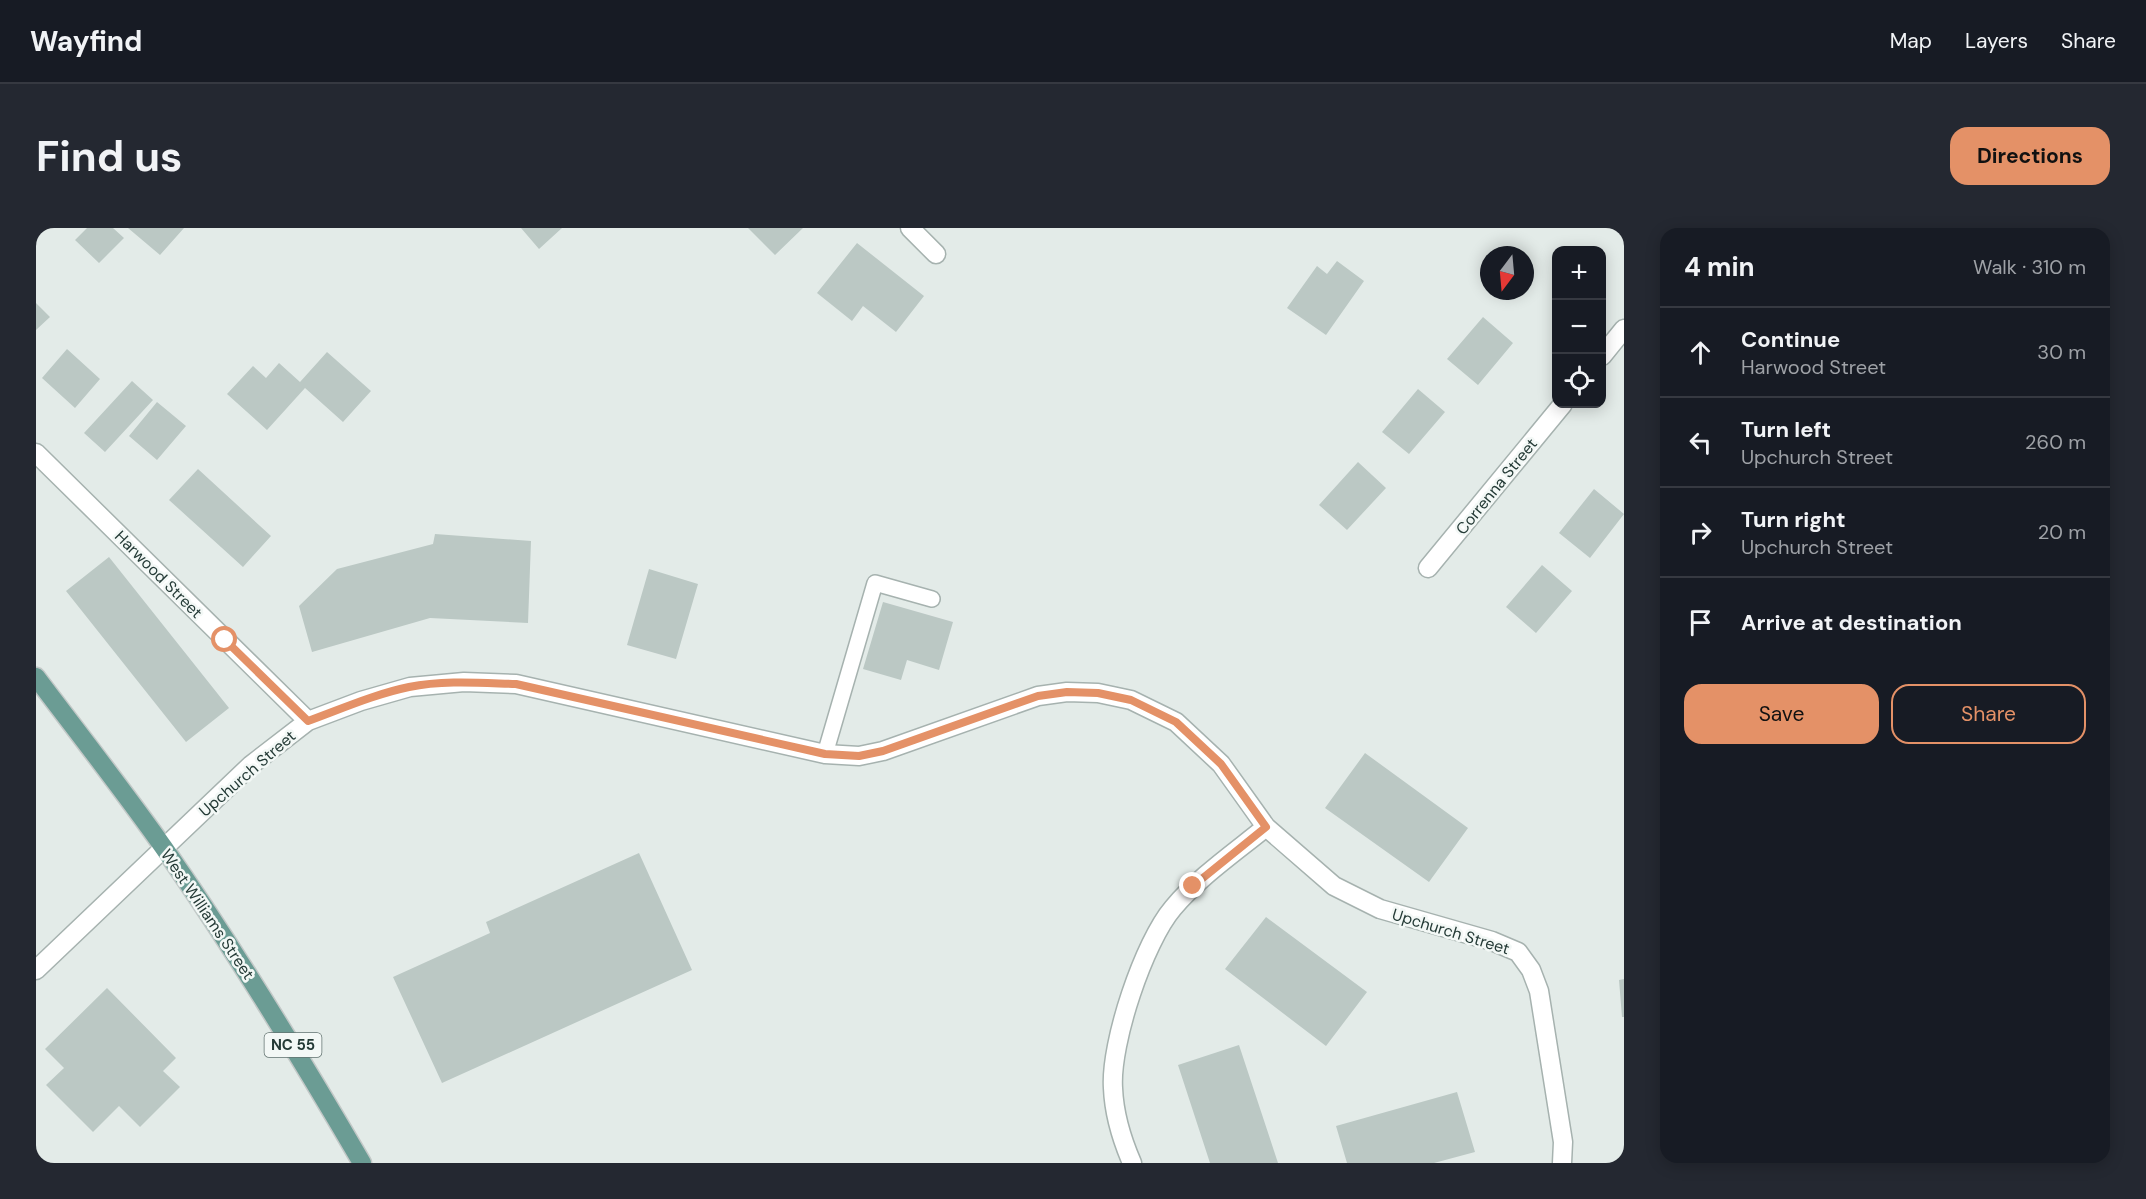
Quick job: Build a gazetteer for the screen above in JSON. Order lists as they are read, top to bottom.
{
  "streets": {
    "main road": ["West Williams Street", "NC 55"],
    "street": ["Correnna Street", "Harwood Street", "Upchurch Street"]
  },
  "crossings": [
    ["Harwood Street", "Upchurch Street"],
    ["Upchurch Street", "West Williams Street"]
  ],
  "north": "bottom",
  "page": {
    "header": "Wayfind",
    "nav": ["Map", "Layers", "Share"],
    "buttons": [
      "Directions",
      ["Save", "Share"]
    ],
    "title": "Find us",
    "heading": ["4 min", "Walk · 310 m"],
    "map_buttons": ["+", "−"],
    "list": [
      ["Continue", "Harwood Street", "30 m"],
      ["Turn left", "Upchurch Street", "260 m"],
      ["Turn right", "Upchurch Street", "20 m"],
      "Arrive at destination"
    ]
  }
}
